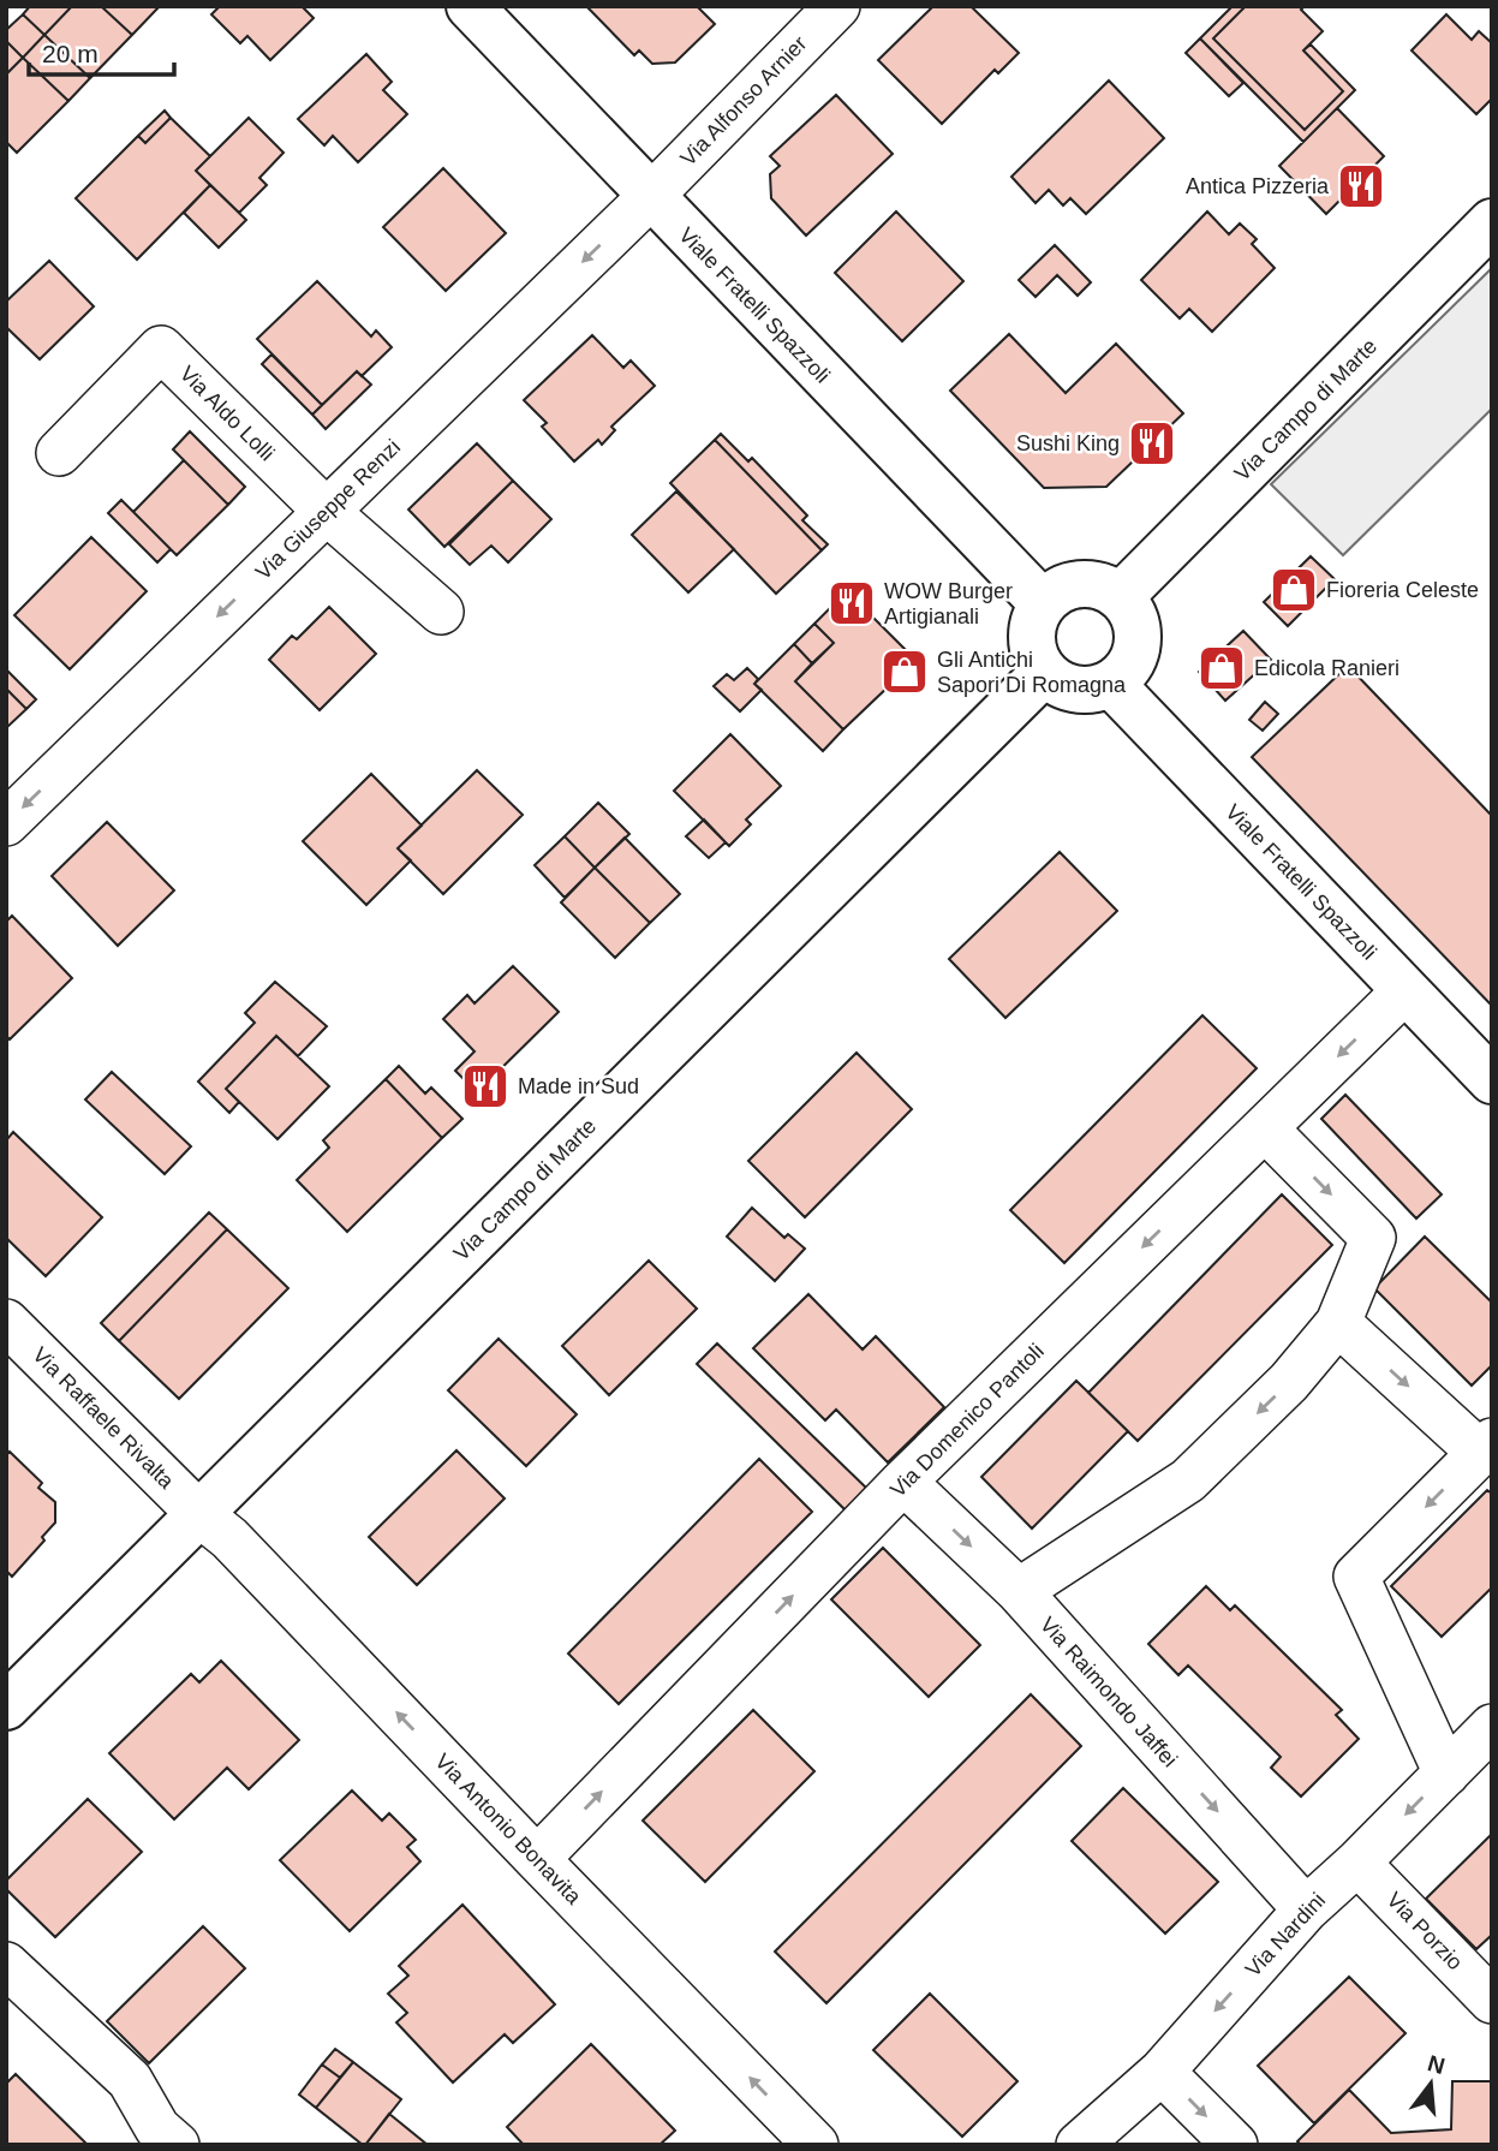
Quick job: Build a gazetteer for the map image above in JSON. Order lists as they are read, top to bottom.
{
  "streets": {
    "main road": ["Viale Fratelli Spazzoli", "Via Campo di Marte"],
    "street": [
      "Via Alfonso Arnier",
      "Via Aldo Lolli",
      "Via Giuseppe Renzi",
      "Via Raffaele Rivalta",
      "Via Domenico Pantoli",
      "Via Raimondo Jaffei",
      "Via Antonio Bonavita",
      "Via Porzio",
      "Via Nardini"
    ]
  },
  "crossings": [
    ["Via Alfonso Arnier", "Viale Fratelli Spazzoli"],
    ["Via Alfonso Arnier", "Via Giuseppe Renzi"],
    ["Viale Fratelli Spazzoli", "Via Campo di Marte"],
    ["Viale Fratelli Spazzoli", "Via Giuseppe Renzi"],
    ["Viale Fratelli Spazzoli", "Via Domenico Pantoli"],
    ["Via Campo di Marte", "Via Raffaele Rivalta"],
    ["Via Campo di Marte", "Via Antonio Bonavita"],
    ["Via Aldo Lolli", "Via Giuseppe Renzi"],
    ["Via Raffaele Rivalta", "Via Antonio Bonavita"],
    ["Via Domenico Pantoli", "Via Raimondo Jaffei"],
    ["Via Domenico Pantoli", "Via Antonio Bonavita"],
    ["Via Raimondo Jaffei", "Via Nardini"],
    ["Via Porzio", "Via Nardini"]
  ],
  "one_way": [
    "Via Giuseppe Renzi",
    "Via Raimondo Jaffei",
    "Via Antonio Bonavita",
    "Via Nardini"
  ],
  "places": {
    "restaurant": [
      "Antica Pizzeria",
      "Sushi King",
      "WOW Burger Artigianali",
      "Made in Sud"
    ],
    "shop": ["Fioreria Celeste", "Edicola Ranieri", "Gli Antichi Sapori Di Romagna"]
  },
  "scale_bar": "20 m",
  "north": "top"
}
